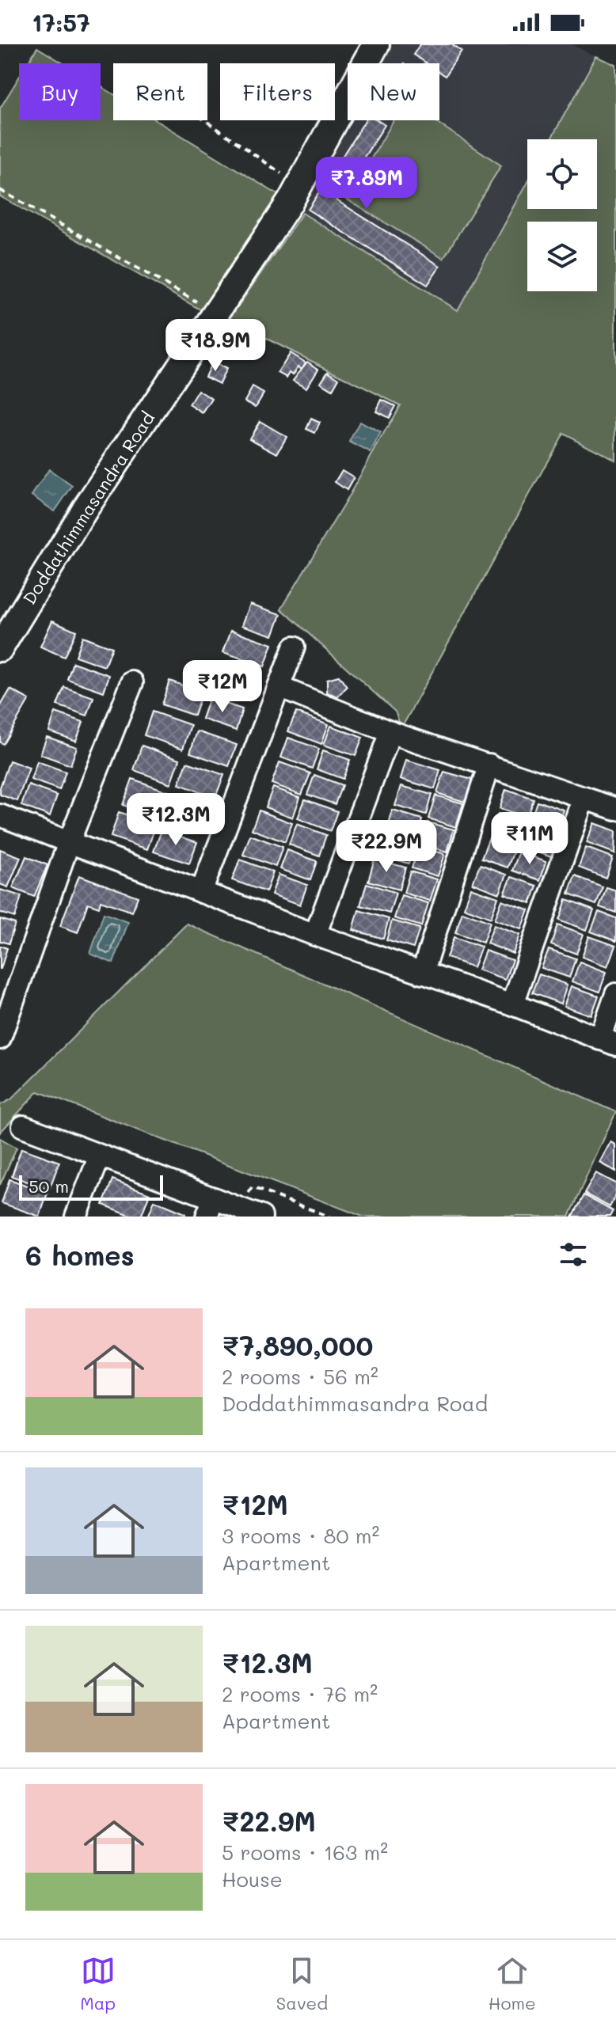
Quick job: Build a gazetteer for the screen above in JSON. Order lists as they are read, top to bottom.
{
  "streets": {
    "street": ["Doddathimmasandra Road"]
  },
  "scale_bar": "50 m",
  "page": {
    "status": "17:57",
    "chip": [
      "Buy",
      "Rent",
      "Filters",
      "New"
    ],
    "price": [
      "₹7.89M",
      "₹18.9M",
      "₹12M",
      "₹12.3M",
      "₹11M",
      "₹22.9M"
    ],
    "scale": "50 m",
    "heading": "6 homes",
    "list": [
      {
        "name": "₹7,890,000",
        "note": "2 rooms · 56 m² · Doddathimmasandra Road"
      },
      {
        "name": "₹12M",
        "note": "3 rooms · 80 m² · Apartment"
      },
      {
        "name": "₹12.3M",
        "note": "2 rooms · 76 m² · Apartment"
      },
      {
        "name": "₹22.9M",
        "note": "5 rooms · 163 m² · House"
      }
    ],
    "tabs": ["Map", "Saved", "Home"]
  }
}
